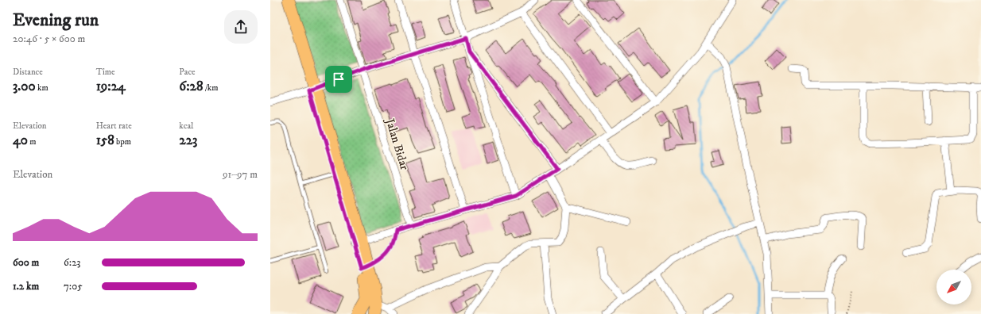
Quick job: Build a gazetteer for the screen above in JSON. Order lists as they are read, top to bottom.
{
  "streets": {
    "street": ["Jalan Bidar"]
  },
  "north": "bottom left",
  "page": {
    "heading": ["Evening run", "20:46 · 5 × 600 m"],
    "stats": [
      ["Distance", "3.00 km"],
      ["Time", "19:24"],
      ["Pace", "6:28 /km"],
      ["Elevation", "40 m"],
      ["Heart rate", "158 bpm"],
      ["kcal", "223"]
    ],
    "chart": ["Elevation", "91–97 m"],
    "list": [
      {
        "name": "600 m",
        "note": "6:23"
      },
      {
        "name": "1.2 km",
        "note": "7:05"
      }
    ]
  }
}
